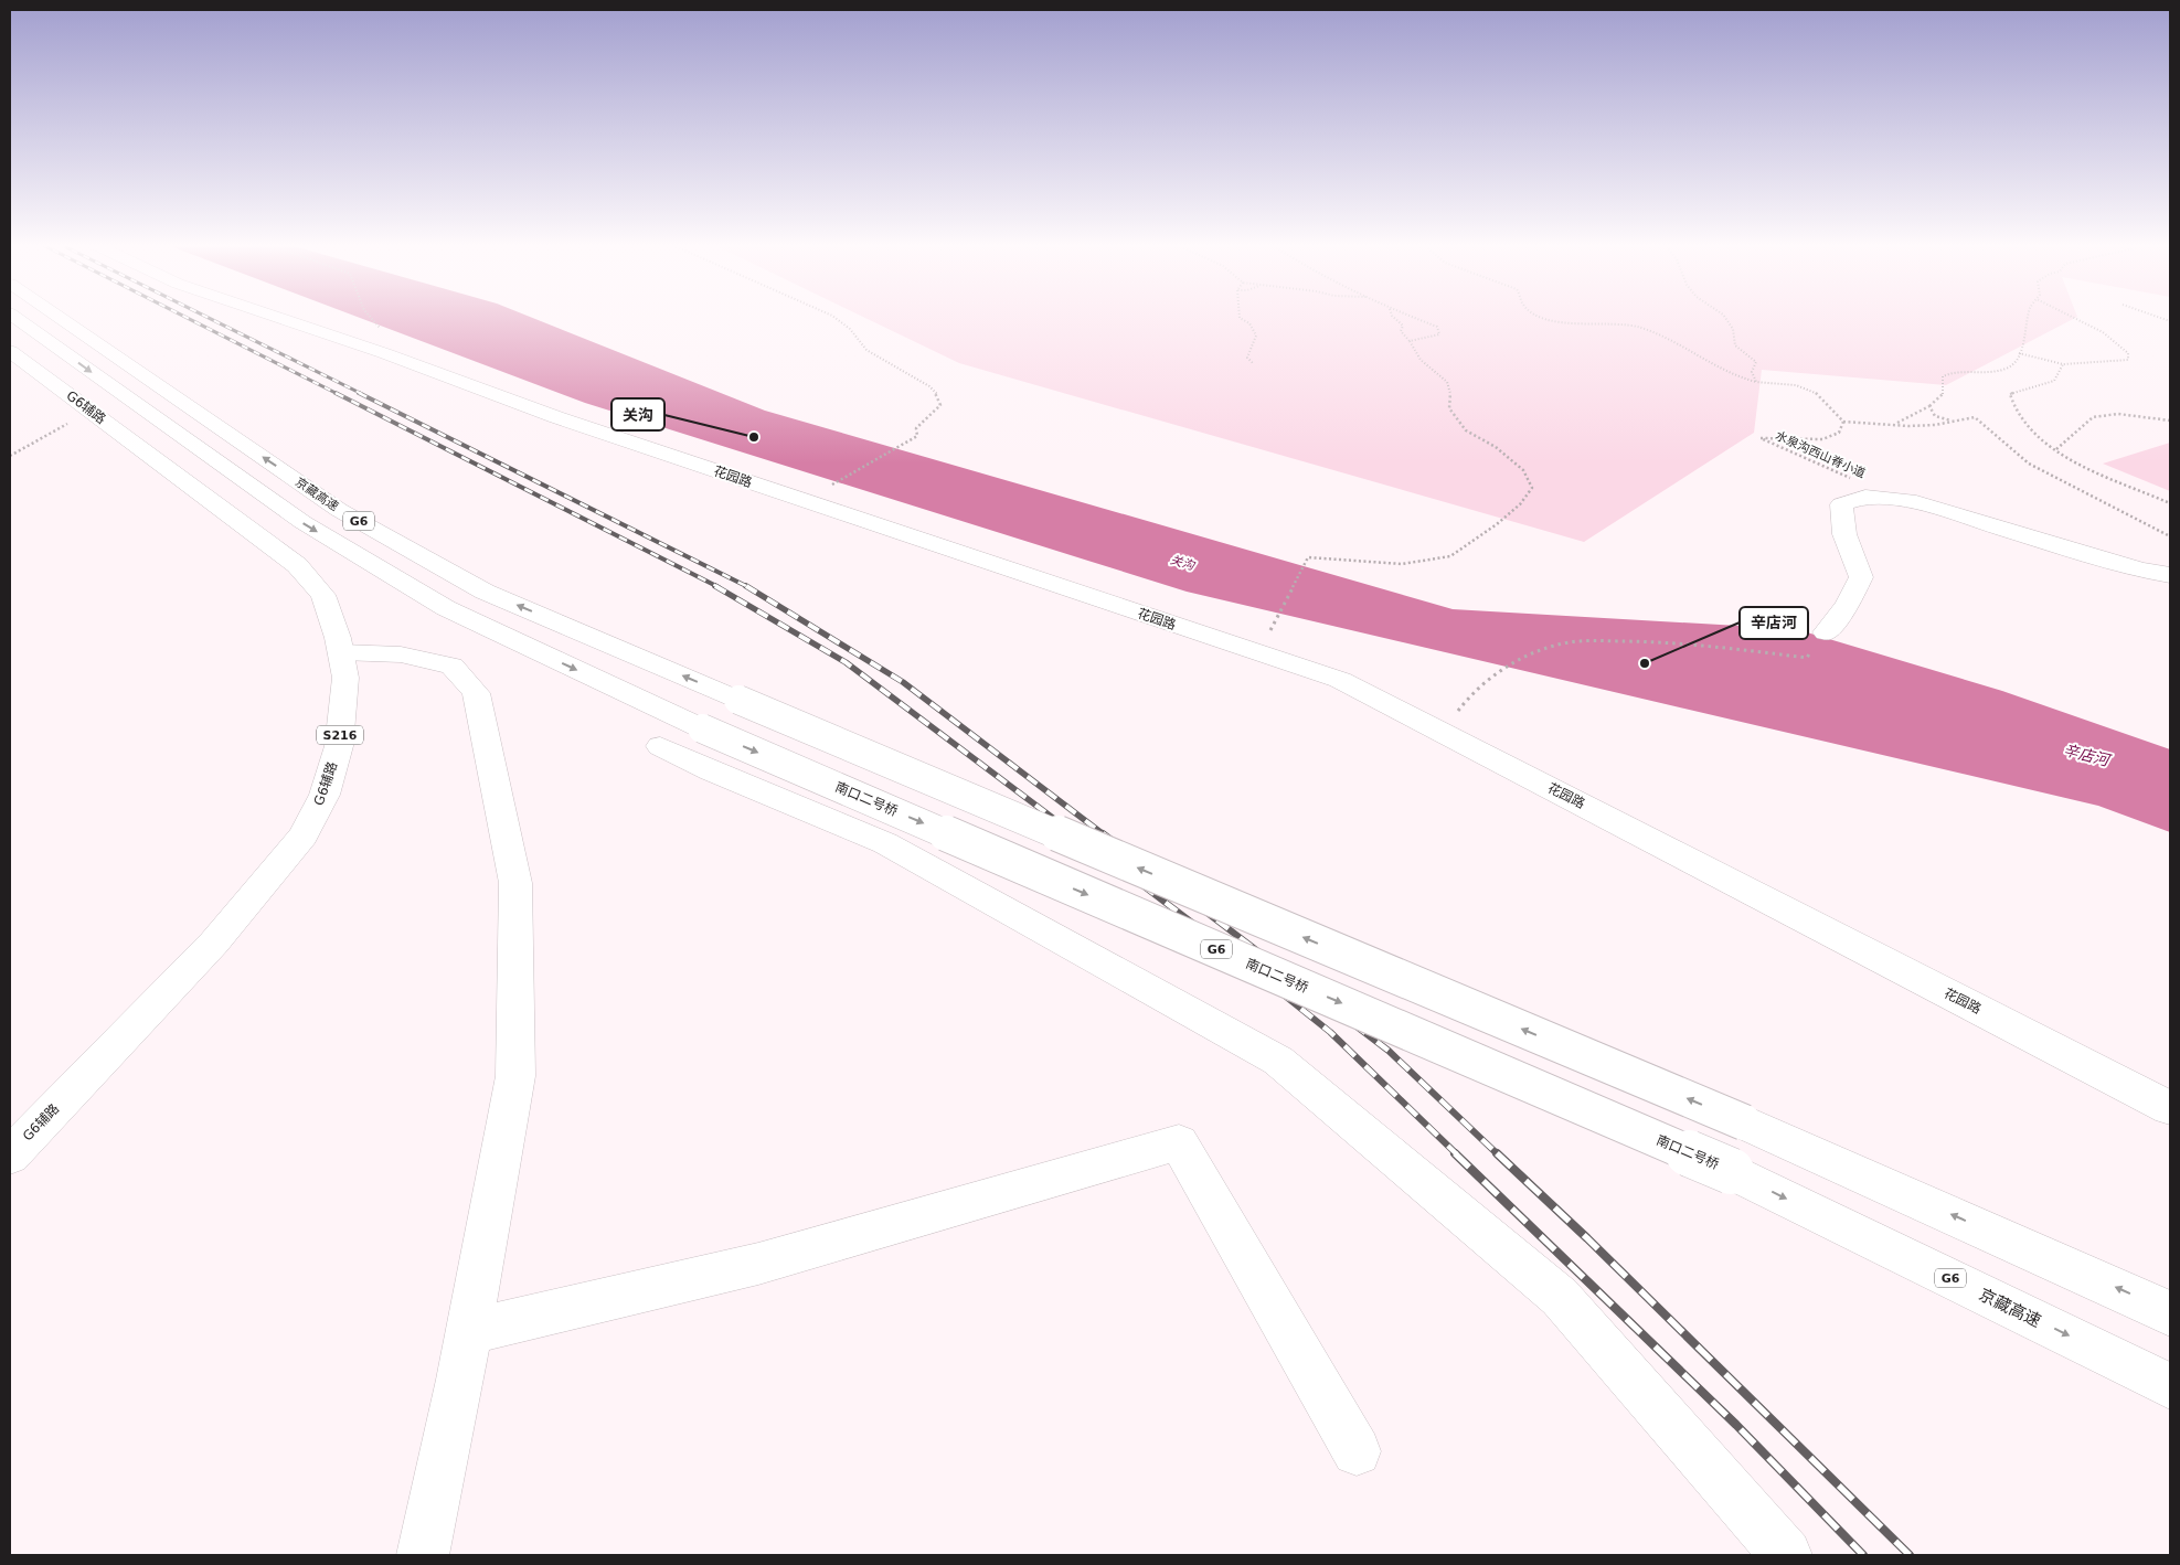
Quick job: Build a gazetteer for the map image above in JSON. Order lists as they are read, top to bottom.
{
  "streets": {
    "main road": [
      "G6辅路",
      "花园路",
      "京藏高速",
      "G6",
      "S216",
      "南口二号桥"
    ],
    "path": ["水泉沟西山脊小道"]
  },
  "crossings": [
    ["京藏高速", "南口二号桥"]
  ],
  "water": ["关沟", "辛店河"],
  "places": ["关沟", "辛店河"]
}
